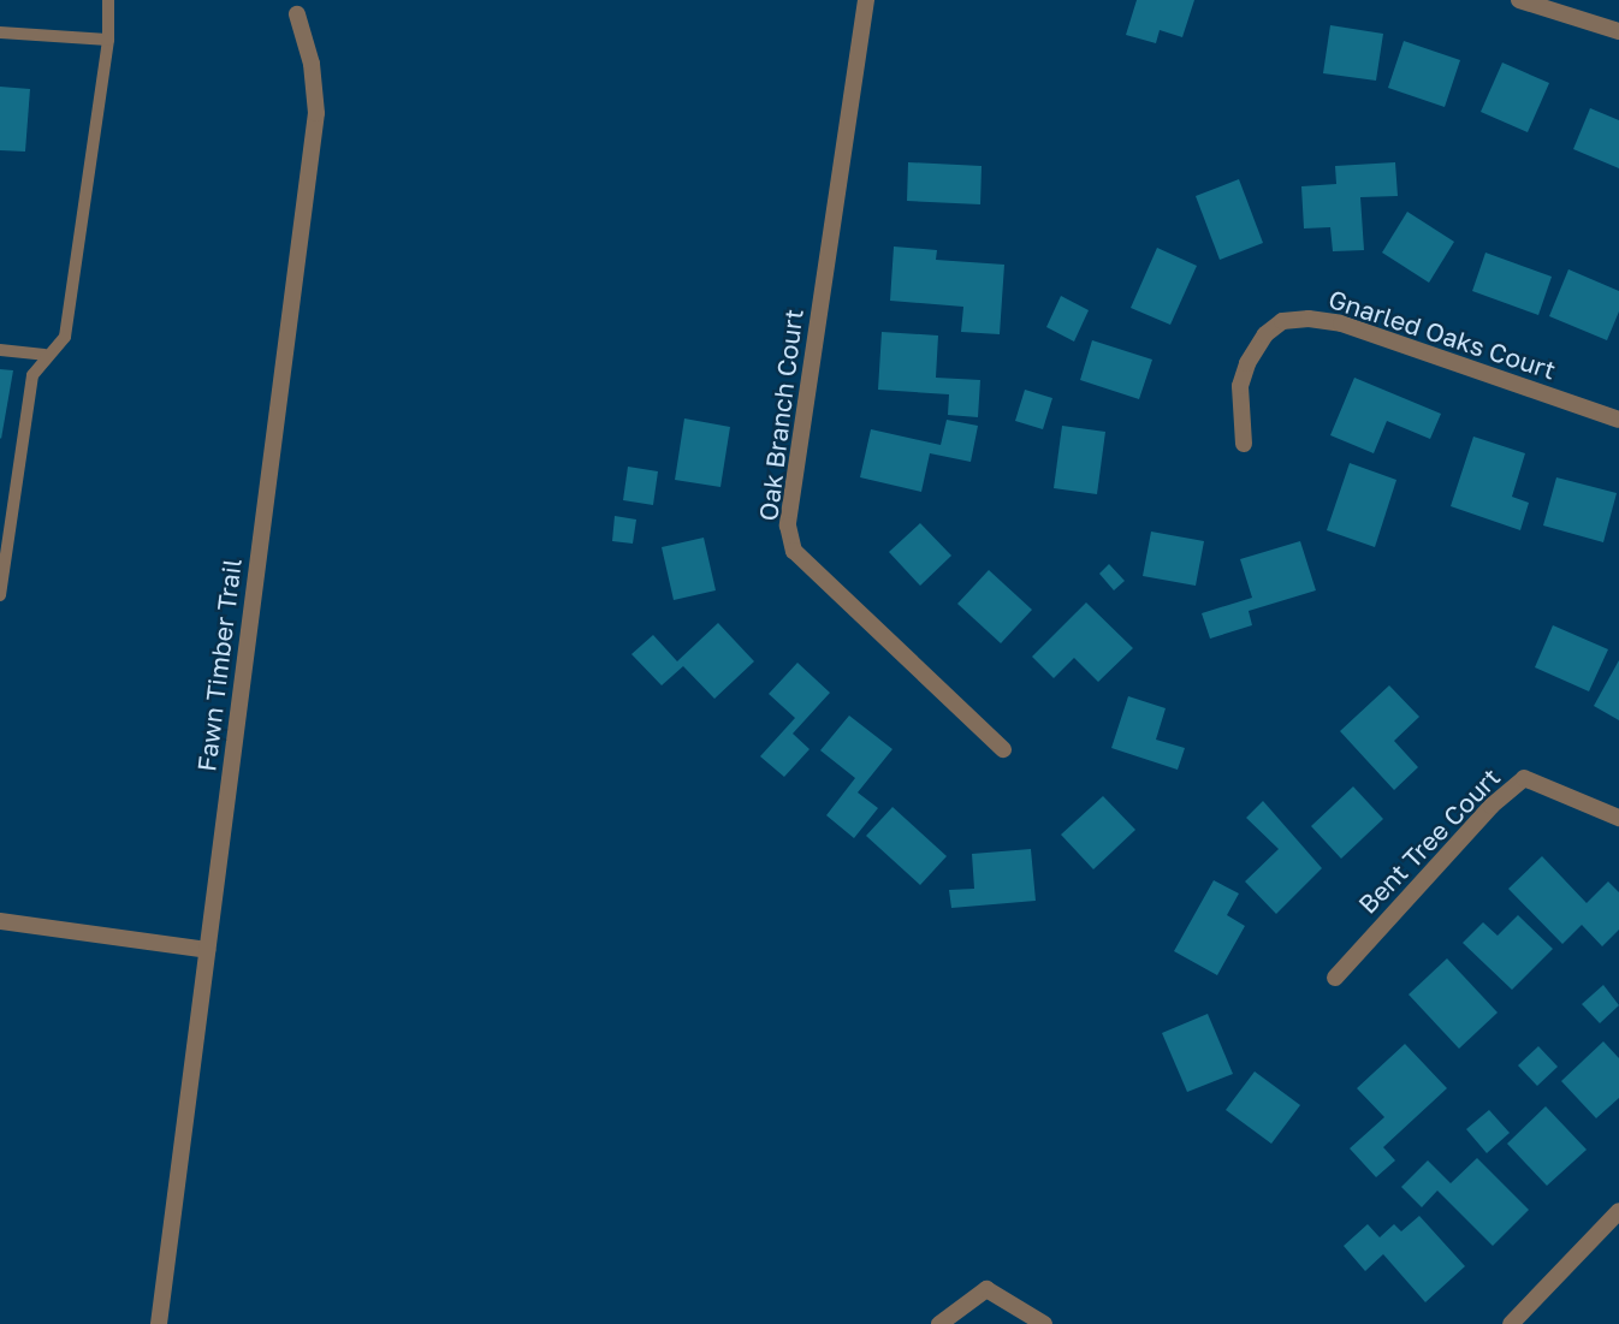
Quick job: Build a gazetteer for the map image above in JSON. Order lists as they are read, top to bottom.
{
  "streets": {
    "street": [
      "Gnarled Oaks Court",
      "Oak Branch Court",
      "Fawn Timber Trail",
      "Bent Tree Court"
    ]
  }
}
